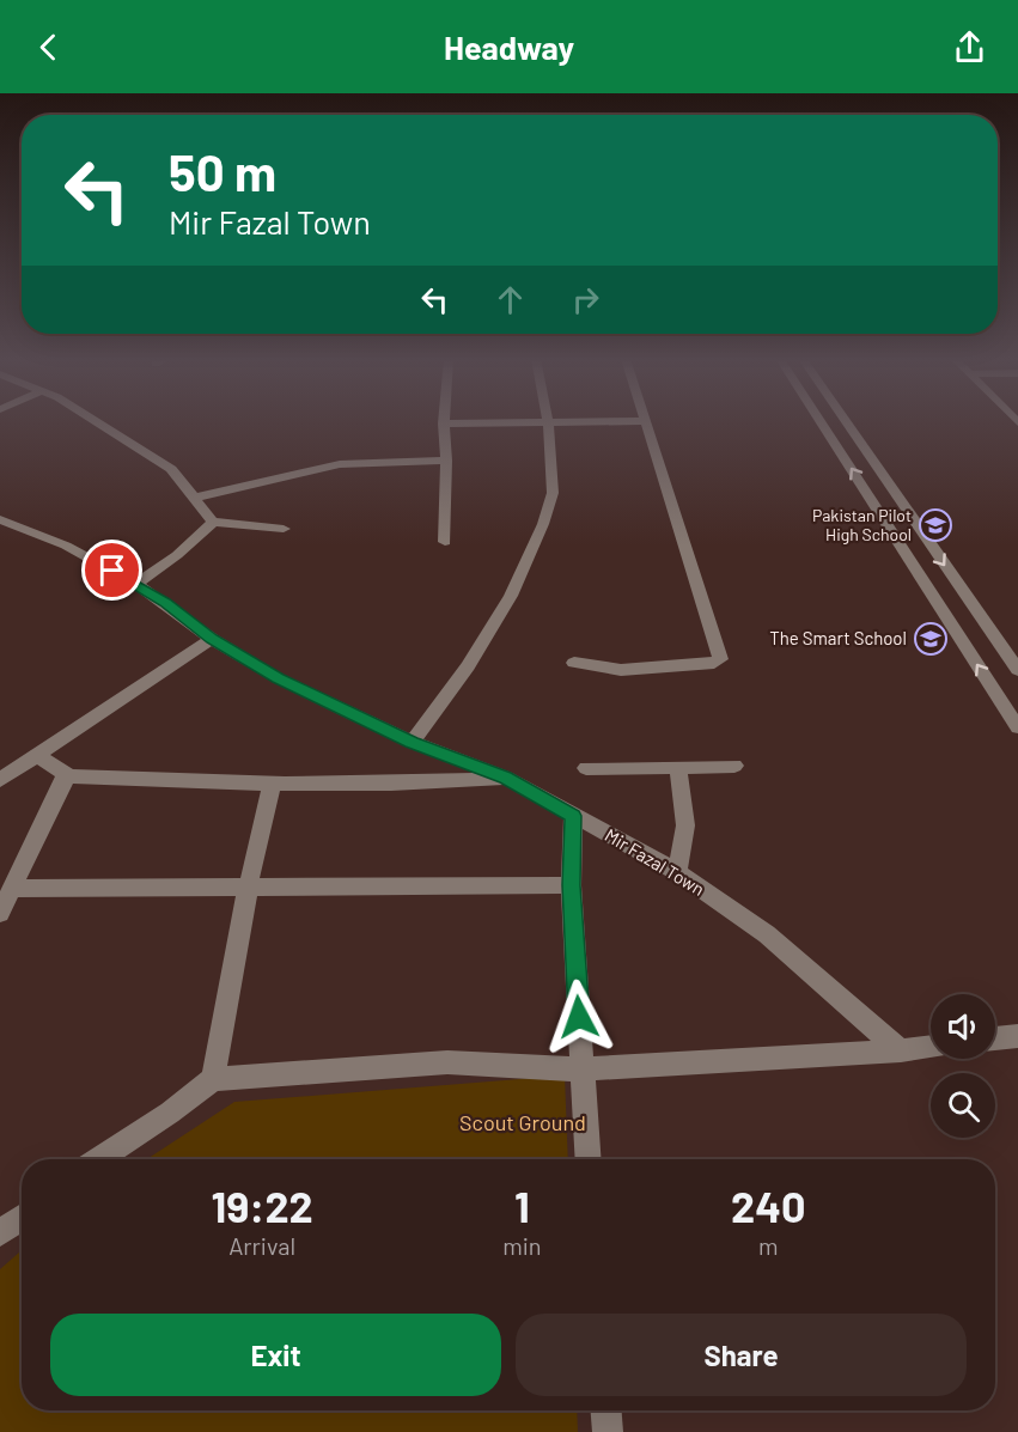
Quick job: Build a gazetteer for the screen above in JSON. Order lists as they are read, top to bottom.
{
  "streets": {
    "street": ["Mir Fazal Town"]
  },
  "parks": ["Scout Ground"],
  "places": {
    "school or university": ["Pakistan Pilot High School", "The Smart School"]
  },
  "page": {
    "header": "Headway",
    "turn": ["50 m", "Mir Fazal Town"],
    "eta": [
      "19:22",
      "Arrival",
      "1",
      "min",
      "240",
      "m"
    ],
    "buttons": ["Exit", "Share"]
  }
}
